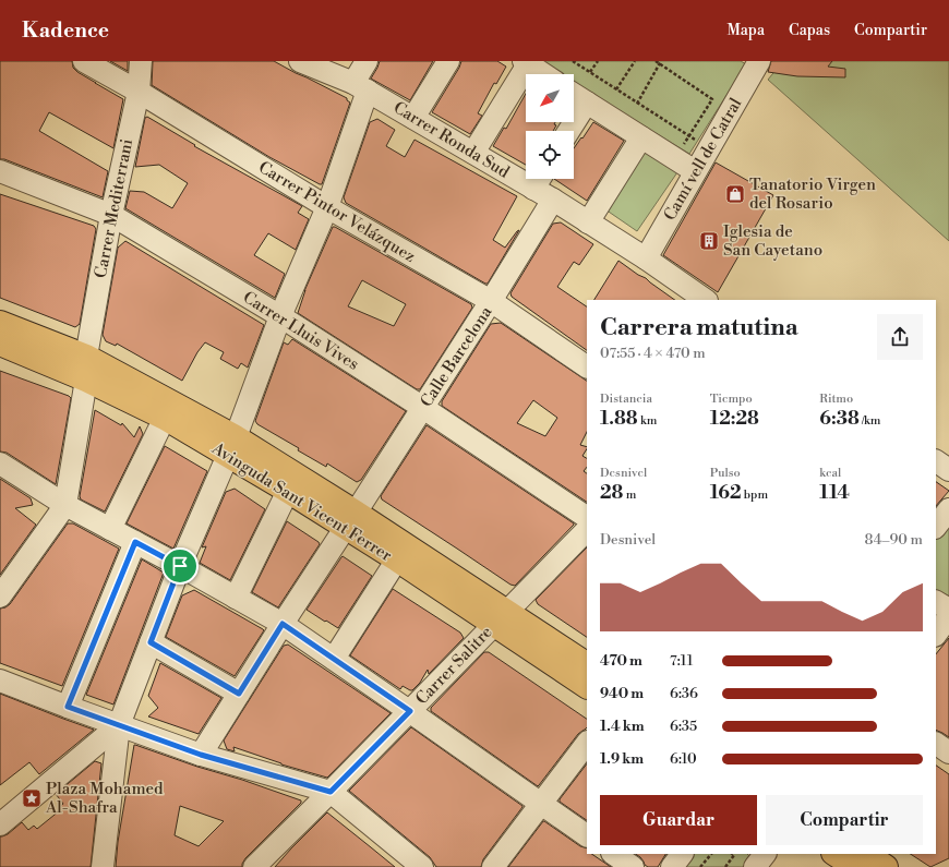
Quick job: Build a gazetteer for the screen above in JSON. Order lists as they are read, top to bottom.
{
  "streets": {
    "highway": ["Avinguda Sant Vicent Ferrer"],
    "street": [
      "Carrer Ronda Sud",
      "Camí vell de Catral",
      "Carrer Mediterrani",
      "Carrer Pintor Velázquez",
      "Carrer Lluis Vives",
      "Calle Barcelona",
      "Carrer Salitre"
    ]
  },
  "crossings": [
    ["Carrer Ronda Sud", "Camí vell de Catral"],
    ["Carrer Ronda Sud", "Calle Barcelona"],
    ["Carrer Mediterrani", "Carrer Pintor Velázquez"],
    ["Carrer Mediterrani", "Carrer Lluis Vives"],
    ["Carrer Mediterrani", "Avinguda Sant Vicent Ferrer"],
    ["Carrer Pintor Velázquez", "Calle Barcelona"],
    ["Carrer Lluis Vives", "Calle Barcelona"],
    ["Calle Barcelona", "Avinguda Sant Vicent Ferrer"],
    ["Avinguda Sant Vicent Ferrer", "Carrer Salitre"]
  ],
  "places": {
    "shop": ["Tanatorio Virgen del Rosario"],
    "building": ["Iglesia de San Cayetano"],
    "place": ["Plaza Mohamed Al-Shafra"]
  },
  "north": "bottom left",
  "page": {
    "header": "Kadence",
    "nav": ["Mapa", "Capas", "Compartir"],
    "heading": ["Carrera matutina", "07:55 · 4 × 470 m"],
    "stats": [
      ["Distancia", "1.88 km"],
      ["Tiempo", "12:28"],
      ["Ritmo", "6:38 /km"],
      ["Desnivel", "28 m"],
      ["Pulso", "162 bpm"],
      ["kcal", "114"]
    ],
    "chart": ["Desnivel", "84–90 m"],
    "list": [
      {
        "name": "470 m",
        "note": "7:11"
      },
      {
        "name": "940 m",
        "note": "6:36"
      },
      {
        "name": "1.4 km",
        "note": "6:35"
      },
      {
        "name": "1.9 km",
        "note": "6:10"
      }
    ],
    "buttons": ["Guardar", "Compartir"]
  }
}
